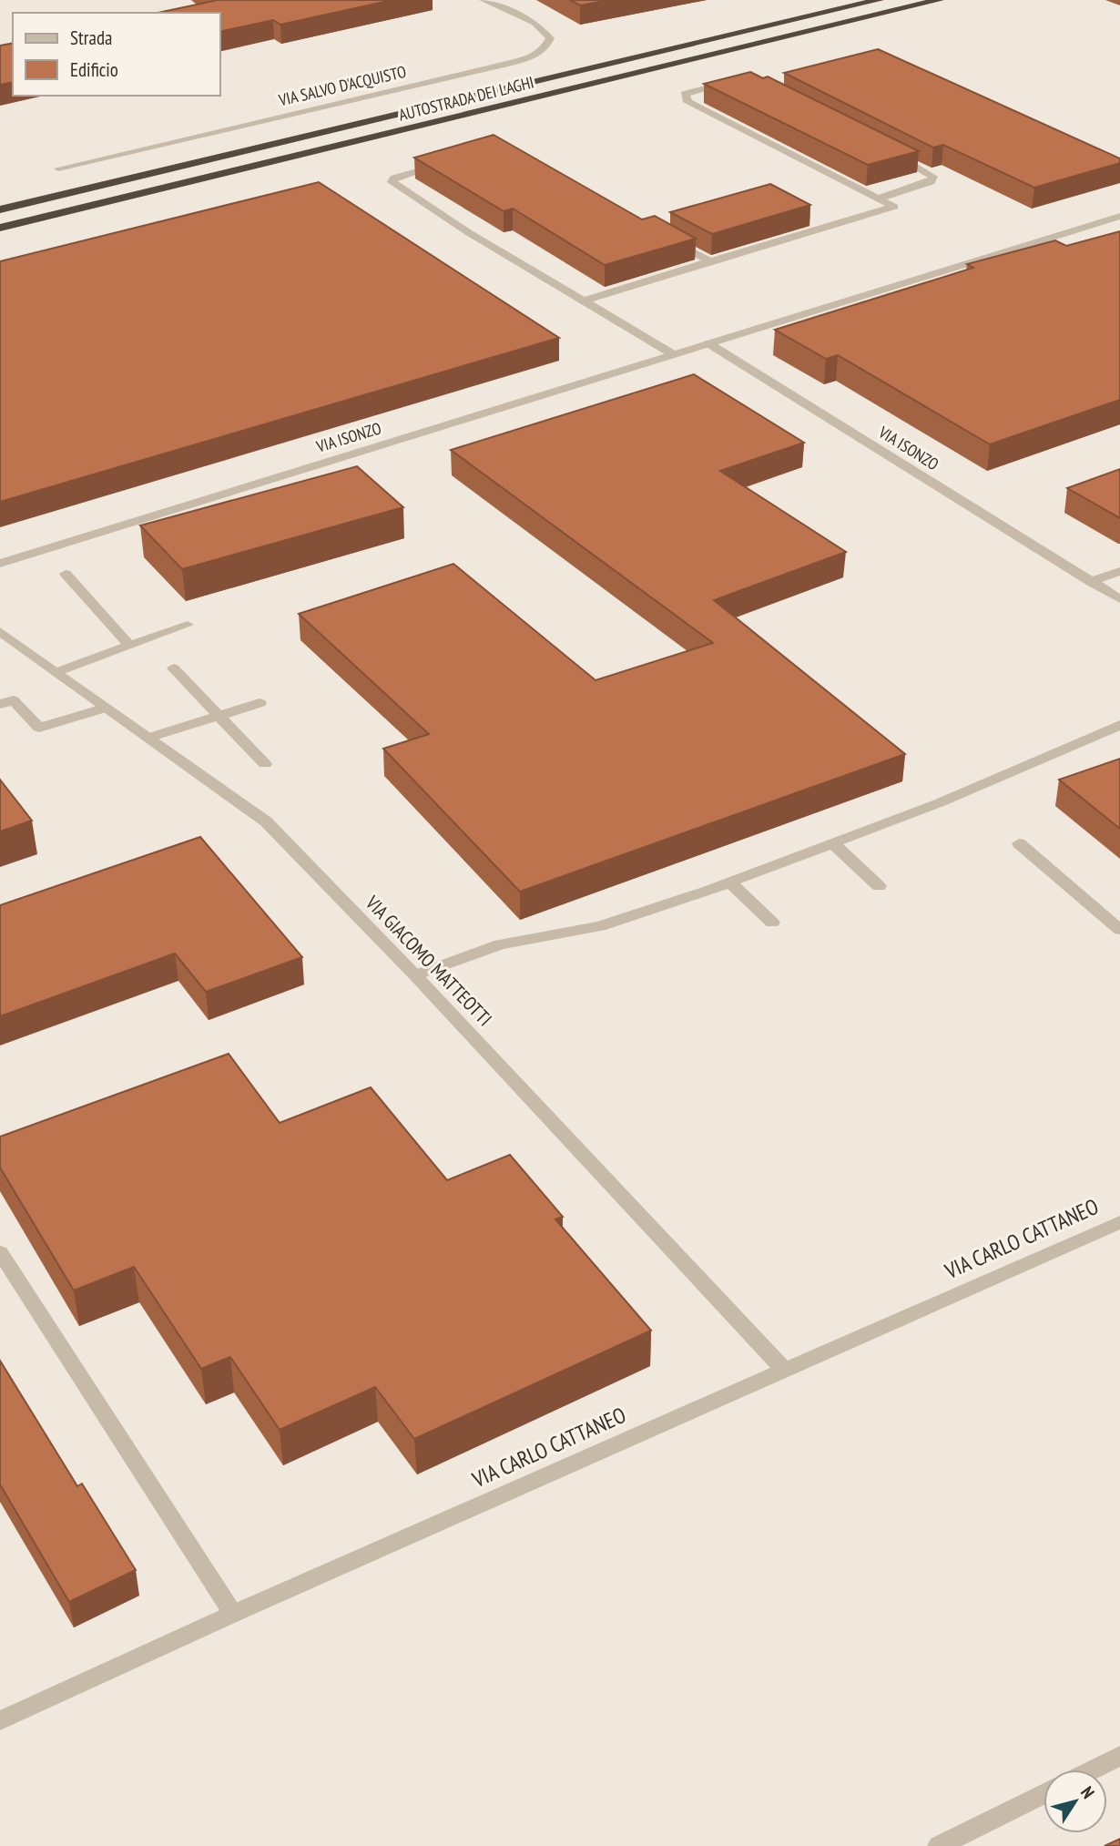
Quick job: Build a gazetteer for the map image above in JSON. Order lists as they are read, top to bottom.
{
  "streets": {
    "highway": ["AUTOSTRADA DEI LAGHI"],
    "street": [
      "VIA SALVO D'ACQUISTO",
      "VIA ISONZO",
      "VIA GIACOMO MATTEOTTI",
      "VIA CARLO CATTANEO"
    ]
  },
  "crossings": [
    ["VIA GIACOMO MATTEOTTI", "VIA CARLO CATTANEO"]
  ],
  "legend": ["Strada", "Edificio"],
  "north": "top right"
}
